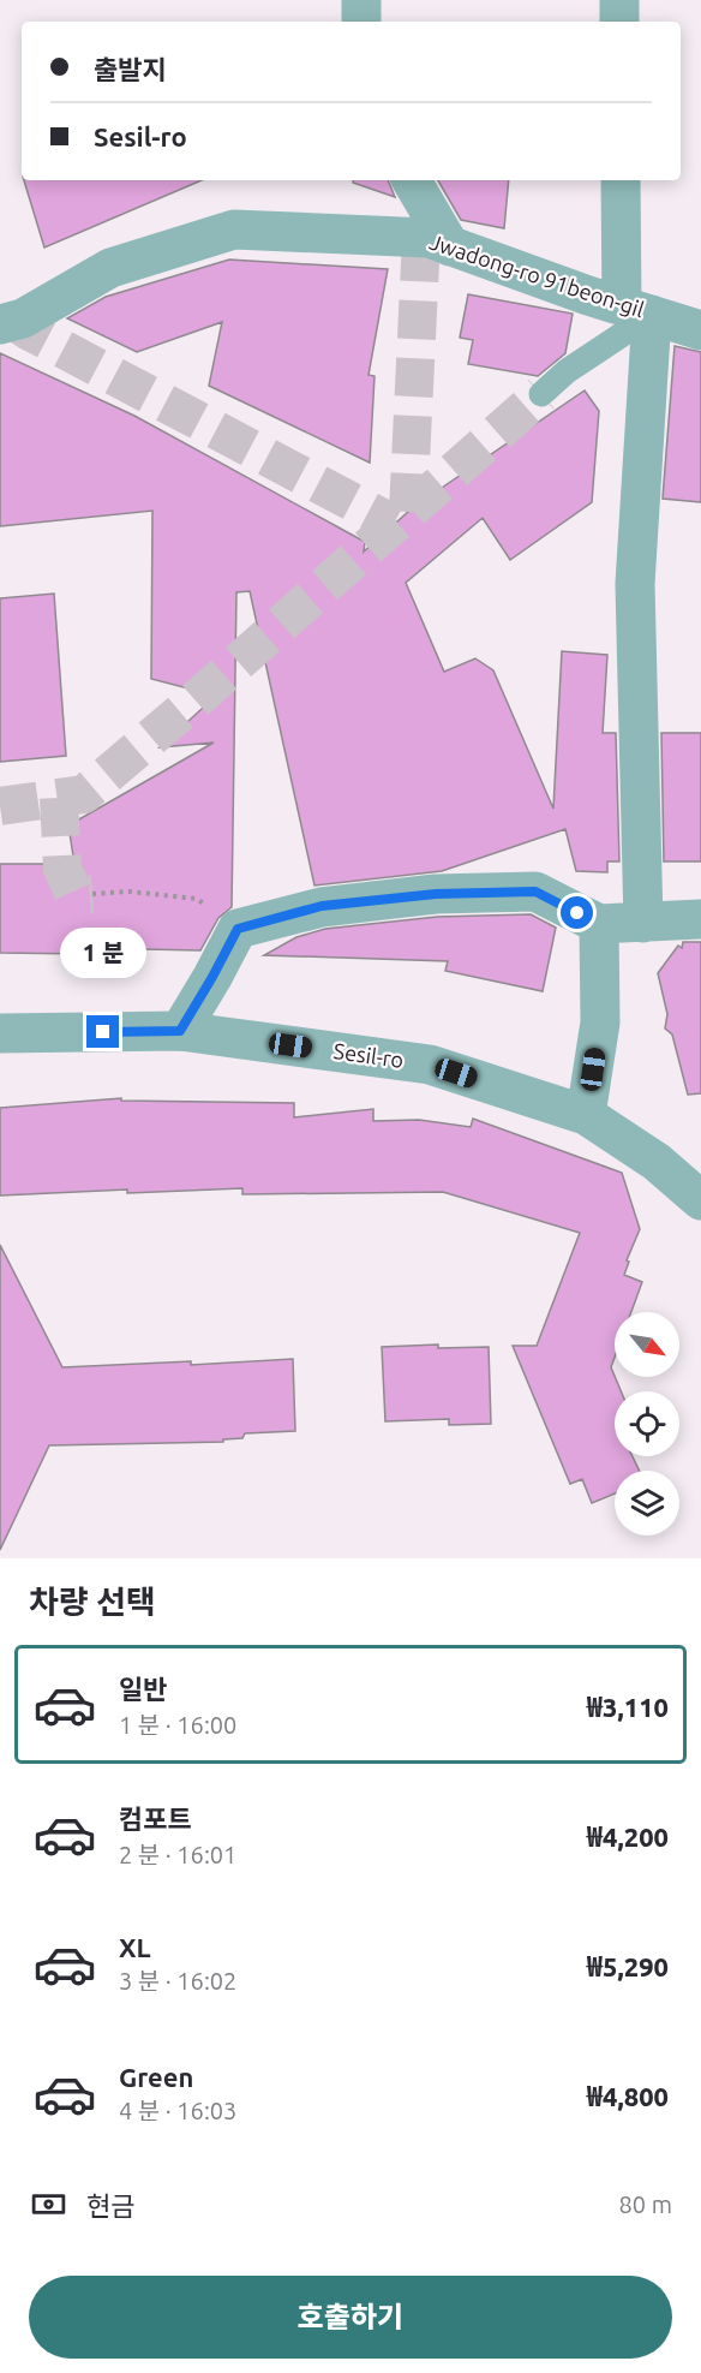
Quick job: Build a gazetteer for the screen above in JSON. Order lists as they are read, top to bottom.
{
  "streets": {
    "street": ["Jwadong-ro 91beon-gil", "Sesil-ro"]
  },
  "north": "bottom right",
  "page": {
    "banner": ["출발지", "Sesil-ro"],
    "bubble": "1 분",
    "heading": "차량 선택",
    "list": [
      {
        "name": "일반",
        "note": "1 분 · 16:00",
        "value": "₩3,110"
      },
      {
        "name": "컴포트",
        "note": "2 분 · 16:01",
        "value": "₩4,200"
      },
      {
        "name": "XL",
        "note": "3 분 · 16:02",
        "value": "₩5,290"
      },
      {
        "name": "Green",
        "note": "4 분 · 16:03",
        "value": "₩4,800"
      }
    ],
    "pay": ["현금", "80 m"],
    "buttons": "호출하기"
  }
}
